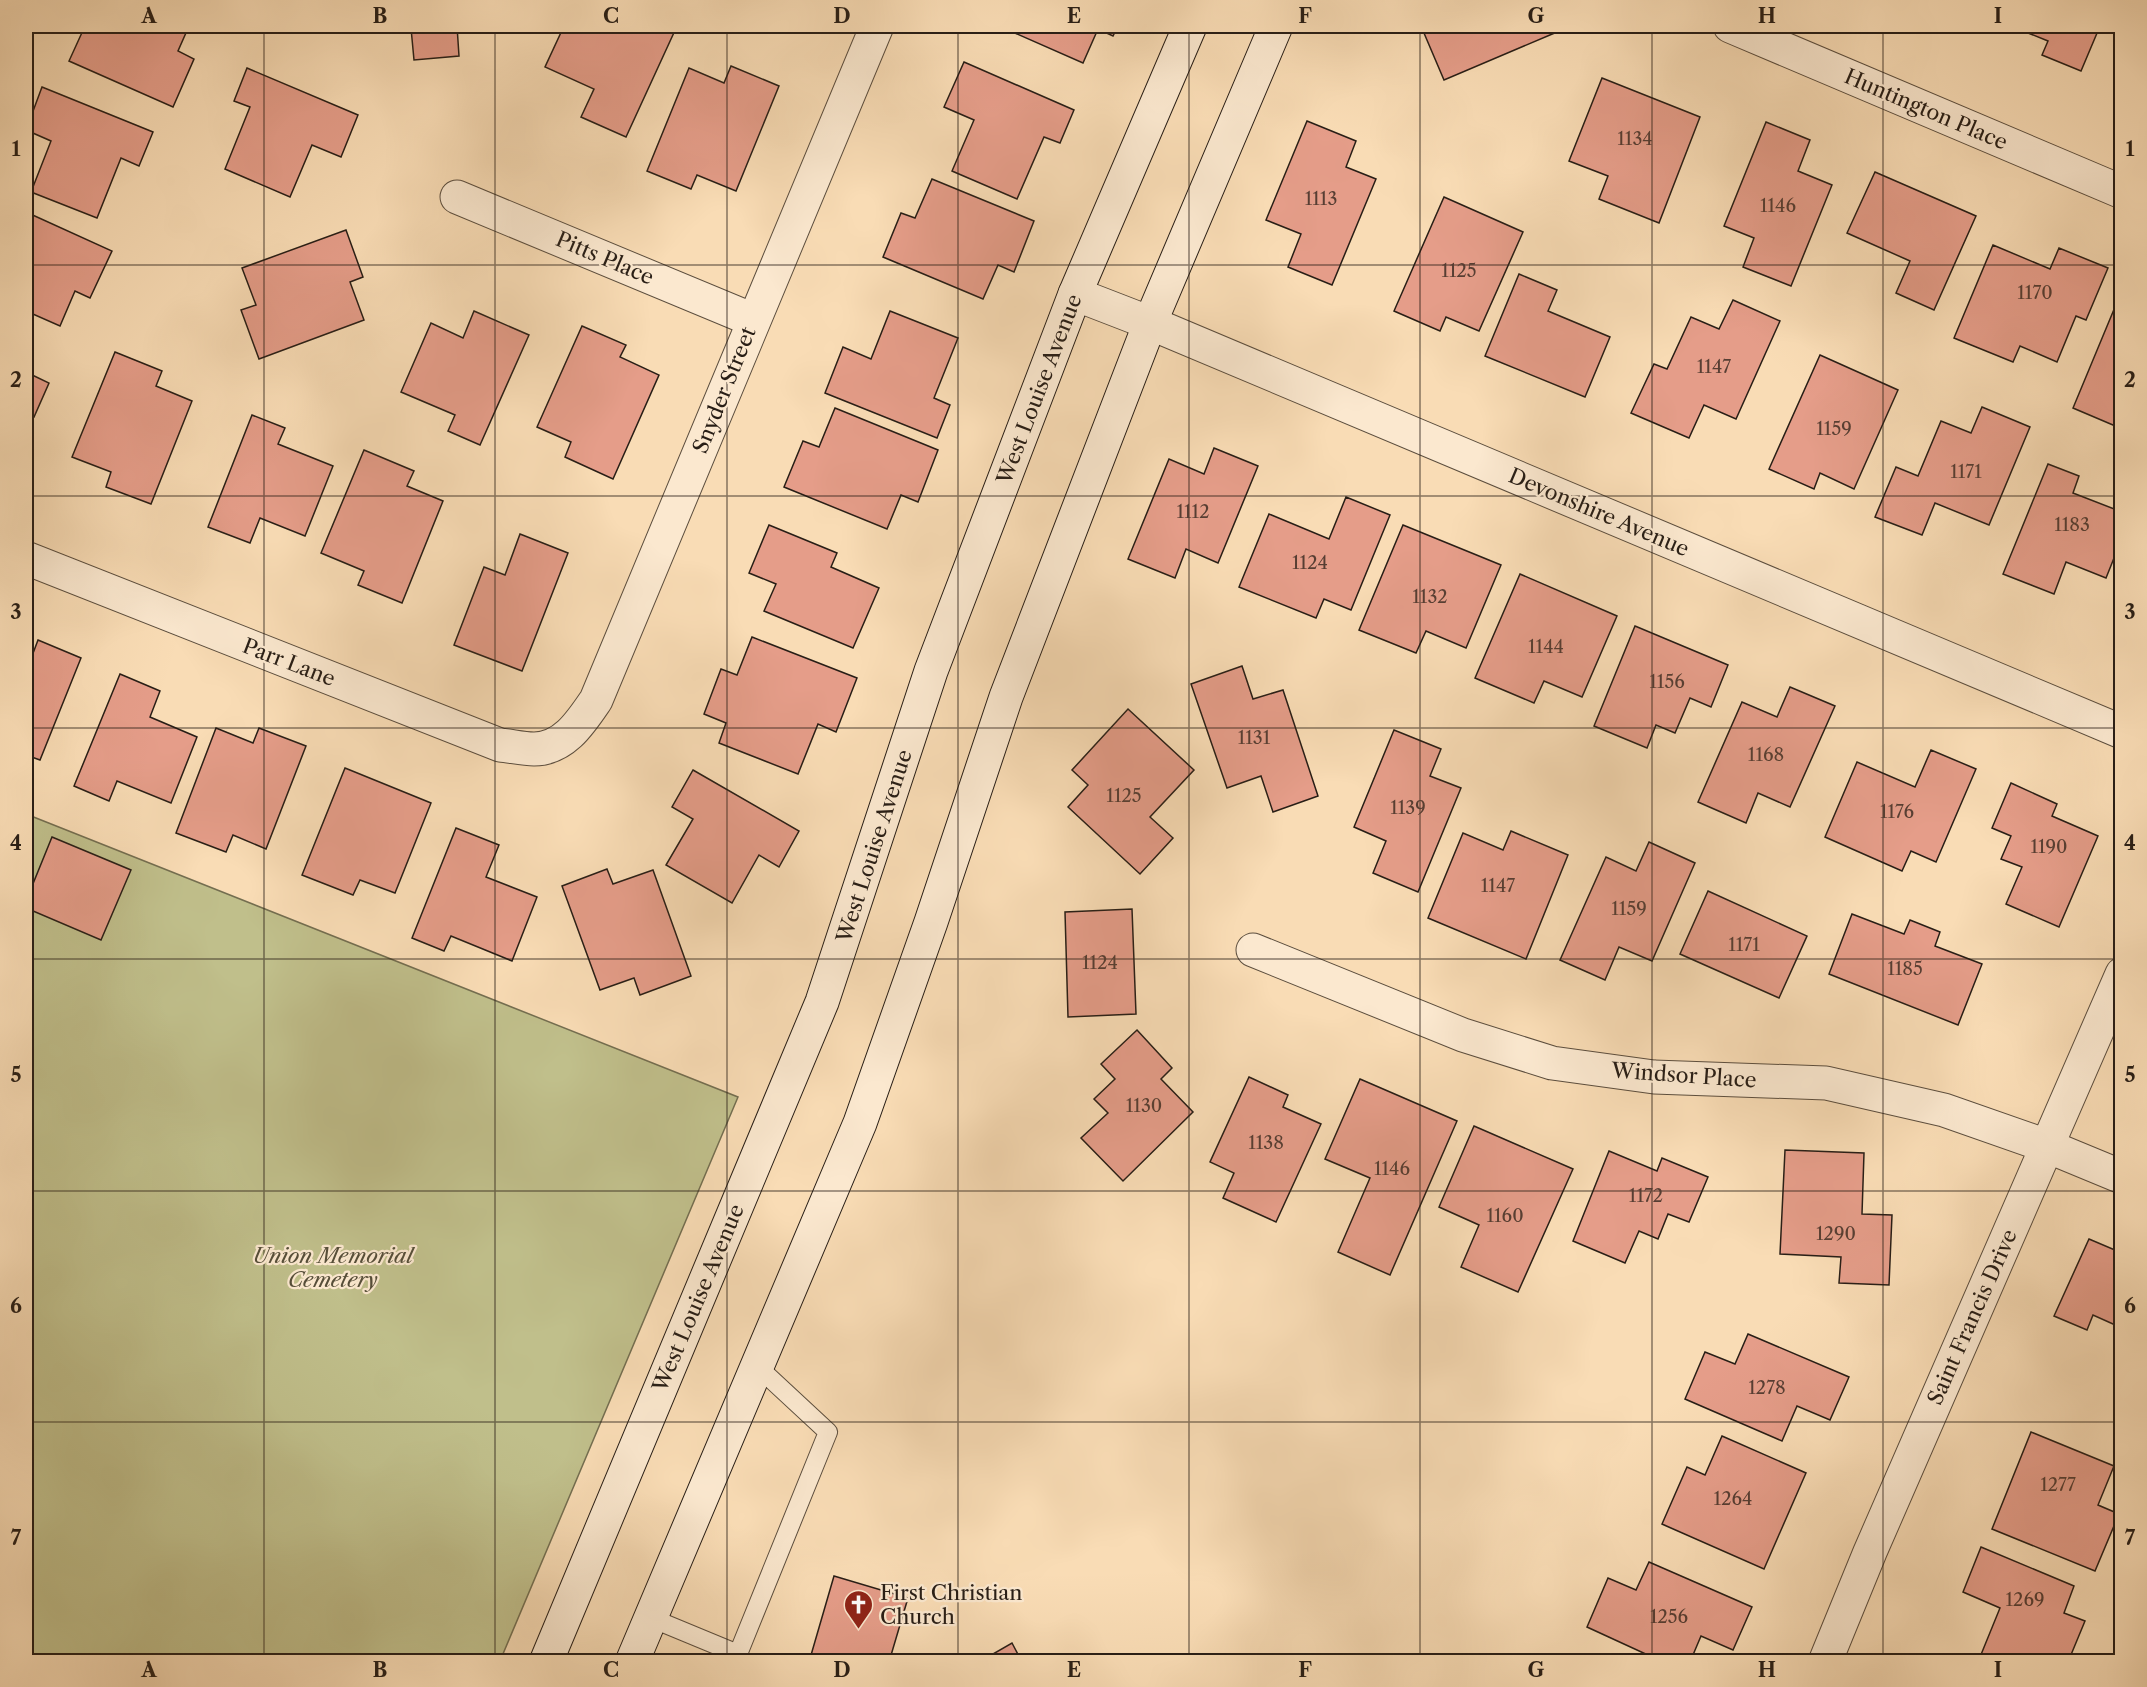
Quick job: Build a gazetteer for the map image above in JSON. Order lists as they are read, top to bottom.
{
  "streets": {
    "street": [
      "Huntington Place",
      "Pitts Place",
      "West Louise Avenue",
      "Snyder Street",
      "Devonshire Avenue",
      "Parr Lane",
      "Windsor Place",
      "Saint Francis Drive"
    ]
  },
  "crossings": [
    ["Pitts Place", "Snyder Street"],
    ["West Louise Avenue", "Devonshire Avenue"],
    ["Snyder Street", "Parr Lane"],
    ["Windsor Place", "Saint Francis Drive"]
  ],
  "parks": ["Union Memorial Cemetery"],
  "places": {
    "church": ["First Christian Church"]
  },
  "house_numbers": [
    "1134",
    "1113",
    "1146",
    "1125",
    "1170",
    "1147",
    "1159",
    "1171",
    "1112",
    "1183",
    "1124",
    "1132",
    "1144",
    "1156",
    "1131",
    "1168",
    "1125",
    "1139",
    "1176",
    "1190",
    "1147",
    "1159",
    "1171",
    "1124",
    "1185",
    "1130",
    "1138",
    "1146",
    "1172",
    "1160",
    "1290",
    "1278",
    "1277",
    "1264",
    "1269",
    "1256"
  ],
  "grid": {
    "columns": [
      "A",
      "B",
      "C",
      "D",
      "E",
      "F",
      "G",
      "H",
      "I"
    ],
    "rows": [
      "1",
      "2",
      "3",
      "4",
      "5",
      "6",
      "7"
    ]
  }
}
